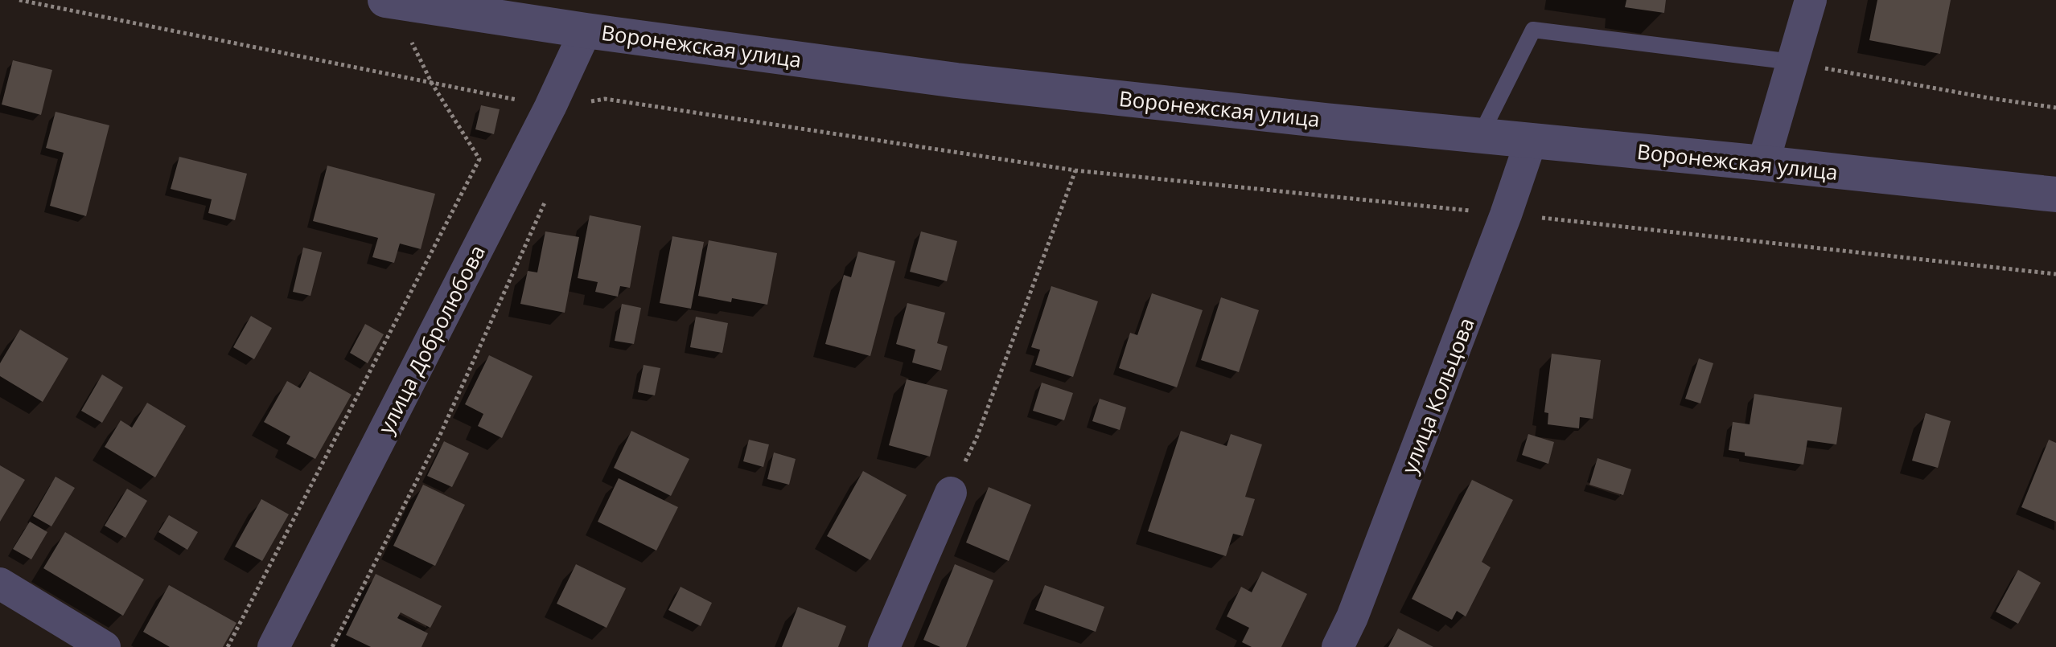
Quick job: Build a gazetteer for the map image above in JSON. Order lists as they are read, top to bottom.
{
  "streets": {
    "street": ["Воронежская улица", "улица Добролюбова", "улица Кольцова"]
  },
  "crossings": [
    ["Воронежская улица", "улица Добролюбова"],
    ["Воронежская улица", "улица Кольцова"]
  ]
}
